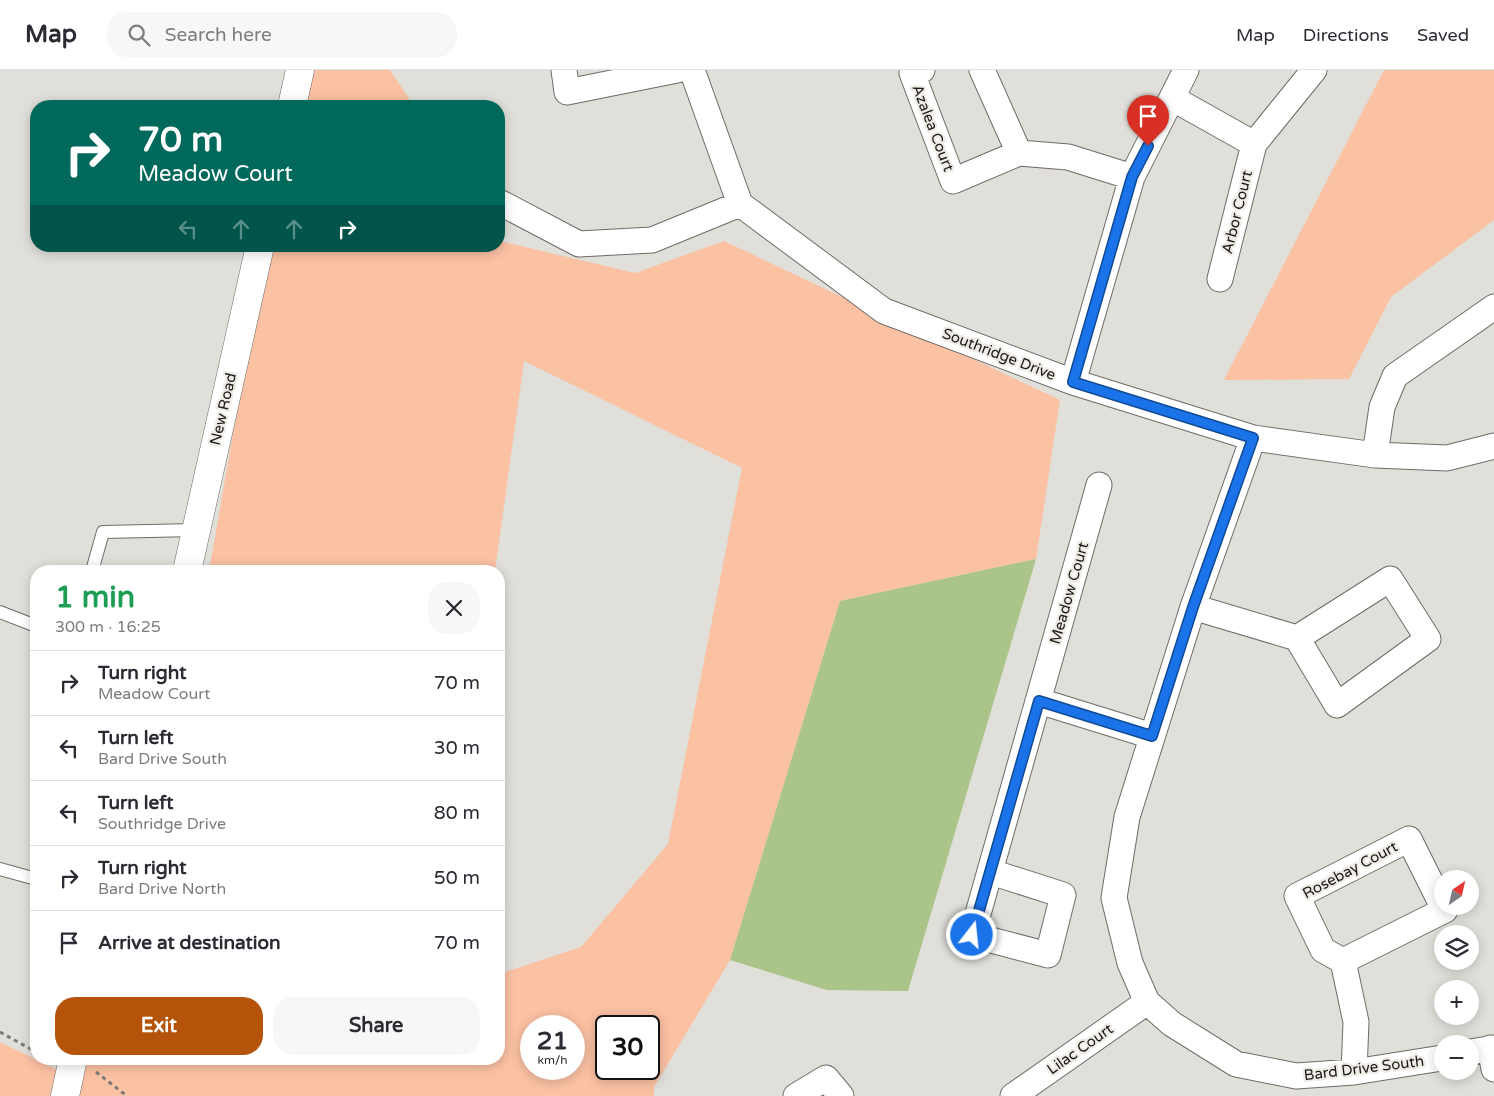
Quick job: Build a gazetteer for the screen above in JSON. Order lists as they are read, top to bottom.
{
  "streets": {
    "street": [
      "Azalea Court",
      "Arbor Court",
      "Southridge Drive",
      "New Road",
      "Meadow Court",
      "Rosebay Court",
      "Lilac Court",
      "Bard Drive South"
    ]
  },
  "crossings": [
    ["Southridge Drive", "Bard Drive South"],
    ["Lilac Court", "Bard Drive South"]
  ],
  "north": "top right",
  "page": {
    "header": "Map",
    "search": "Search here",
    "nav": ["Map", "Directions", "Saved"],
    "turn": ["70 m", "Meadow Court"],
    "heading": ["1 min", "300 m · 16:25"],
    "list": [
      {
        "name": "Turn right",
        "note": "Meadow Court",
        "value": "70 m"
      },
      {
        "name": "Turn left",
        "note": "Bard Drive South",
        "value": "30 m"
      },
      {
        "name": "Turn left",
        "note": "Southridge Drive",
        "value": "80 m"
      },
      {
        "name": "Turn right",
        "note": "Bard Drive North",
        "value": "50 m"
      },
      {
        "name": "Arrive at destination",
        "value": "70 m"
      }
    ],
    "map_buttons": ["+", "−"],
    "buttons": ["Exit", "Share"],
    "speed": "21 km/h",
    "limit": "30"
  }
}
